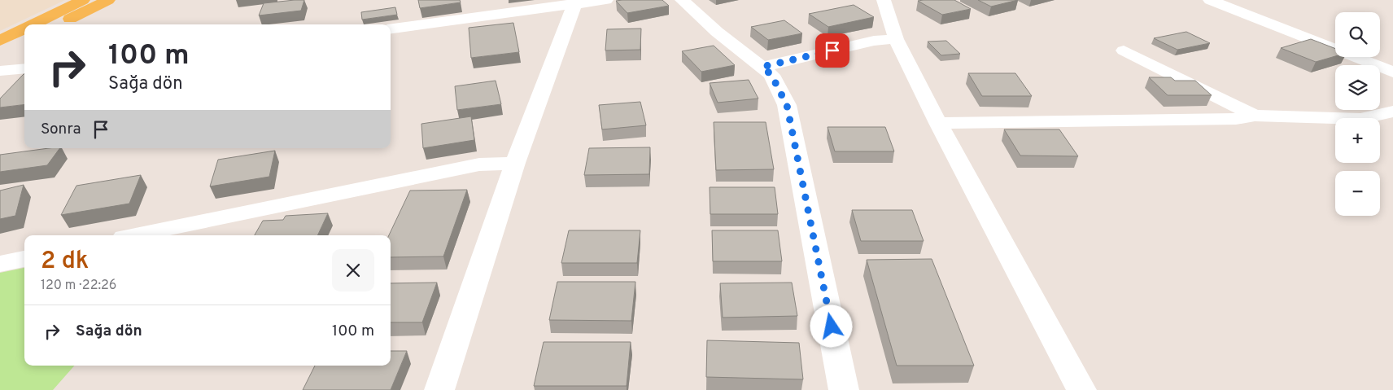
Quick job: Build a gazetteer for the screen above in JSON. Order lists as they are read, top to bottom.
{
  "page": {
    "map_buttons": ["+", "−"],
    "turn": ["100 m", "Sağa dön"],
    "then": "Sonra",
    "heading": ["2 dk", "120 m · 22:26"],
    "list": [
      {
        "name": "Sağa dön",
        "value": "100 m"
      }
    ]
  }
}
